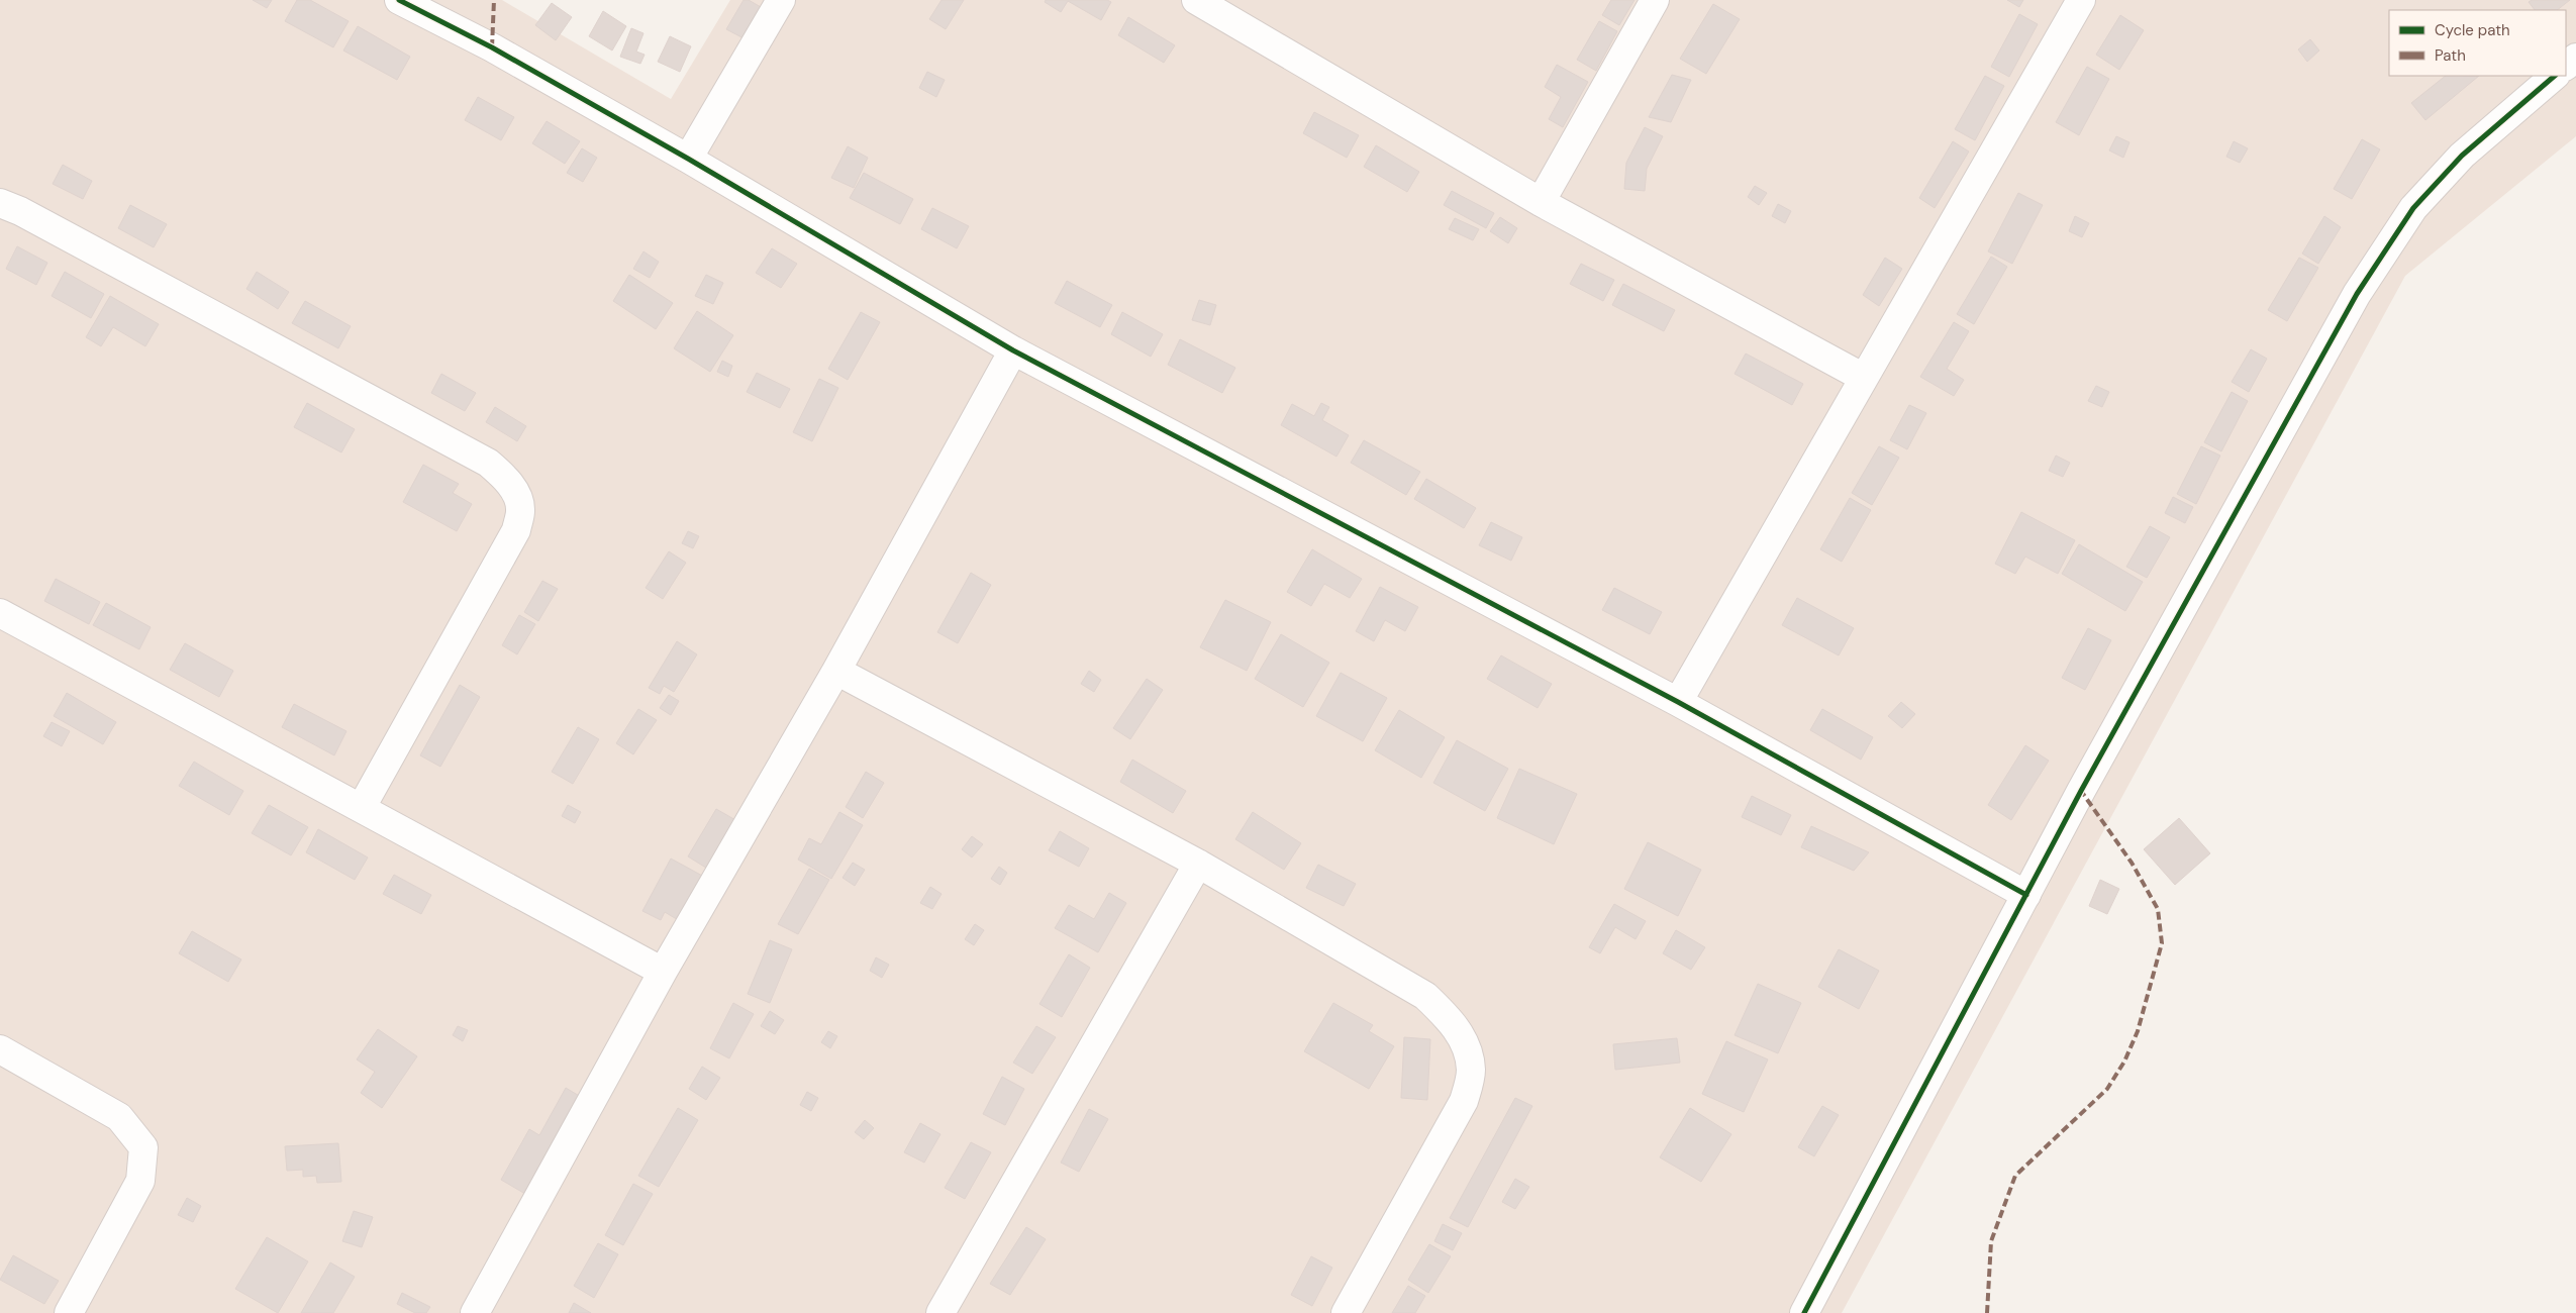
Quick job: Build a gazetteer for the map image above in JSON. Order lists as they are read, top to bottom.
{
  "legend": ["Cycle path", "Path"]
}
